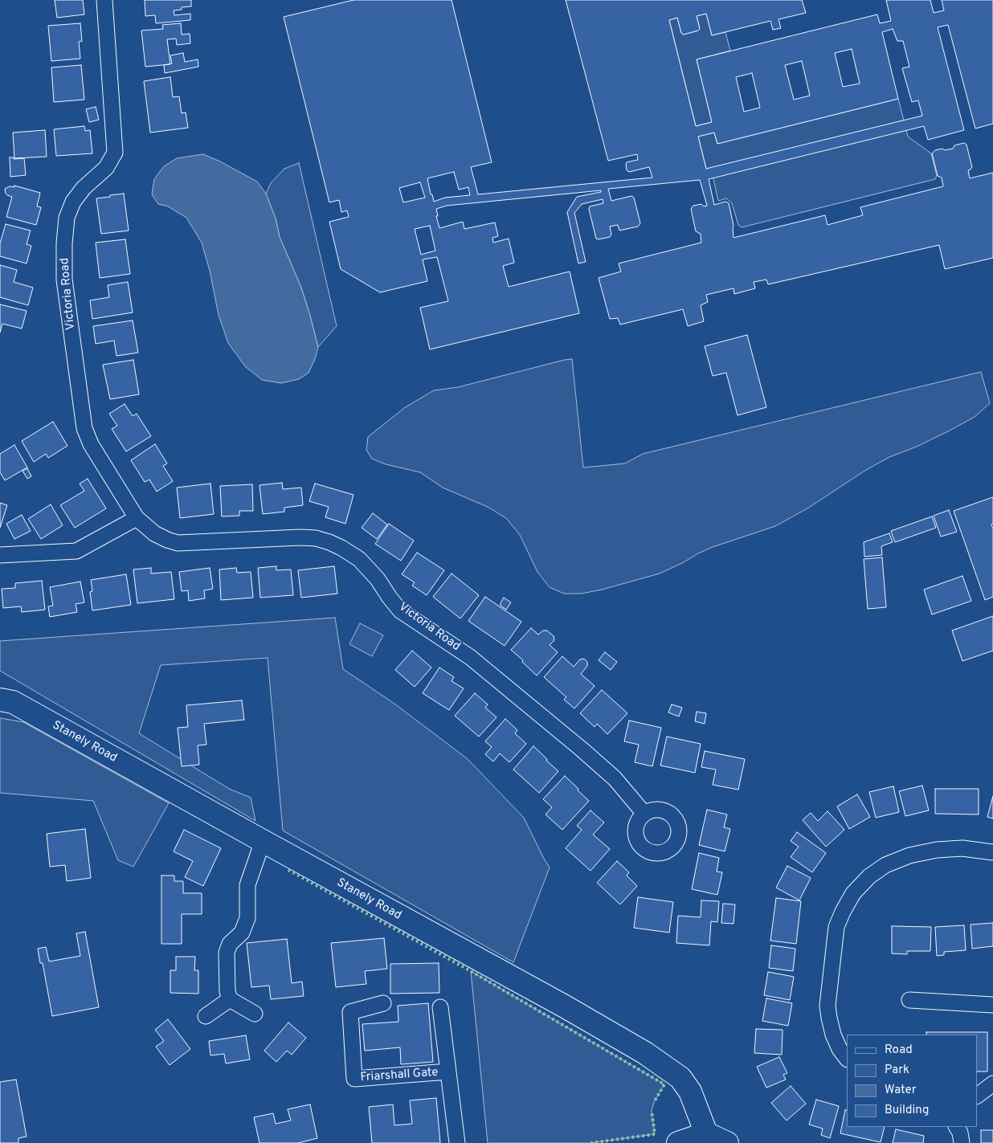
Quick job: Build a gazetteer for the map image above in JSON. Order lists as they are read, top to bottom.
{
  "streets": {
    "street": ["Victoria Road", "Stanely Road", "Friarshall Gate"]
  },
  "legend": [
    "Road",
    "Park",
    "Water",
    "Building"
  ]
}
